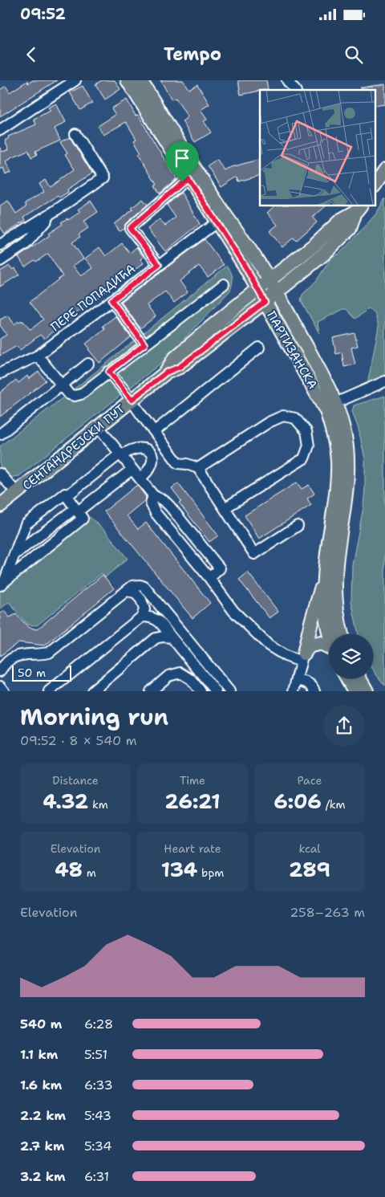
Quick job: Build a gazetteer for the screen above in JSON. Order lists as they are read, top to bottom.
{
  "streets": {
    "main road": ["ПАРТИЗАНСКА", "СЕНТАНДРЕЈСКИ ПУТ"],
    "street": ["ПЕРЕ ПОПАДИЋА"]
  },
  "crossings": [
    ["ПЕРЕ ПОПАДИЋА", "ПАРТИЗАНСКА"],
    ["ПАРТИЗАНСКА", "СЕНТАНДРЕЈСКИ ПУТ"]
  ],
  "scale_bar": "50 m",
  "page": {
    "status": "09:52",
    "header": "Tempo",
    "scale": "50 m",
    "heading": ["Morning run", "09:52 · 8 × 540 m"],
    "stats": [
      ["Distance", "4.32 km"],
      ["Time", "26:21"],
      ["Pace", "6:06 /km"],
      ["Elevation", "48 m"],
      ["Heart rate", "134 bpm"],
      ["kcal", "289"]
    ],
    "chart": ["Elevation", "258–263 m"],
    "list": [
      {
        "name": "540 m",
        "note": "6:28"
      },
      {
        "name": "1.1 km",
        "note": "5:51"
      },
      {
        "name": "1.6 km",
        "note": "6:33"
      },
      {
        "name": "2.2 km",
        "note": "5:43"
      },
      {
        "name": "2.7 km",
        "note": "5:34"
      },
      {
        "name": "3.2 km",
        "note": "6:31"
      }
    ]
  }
}
